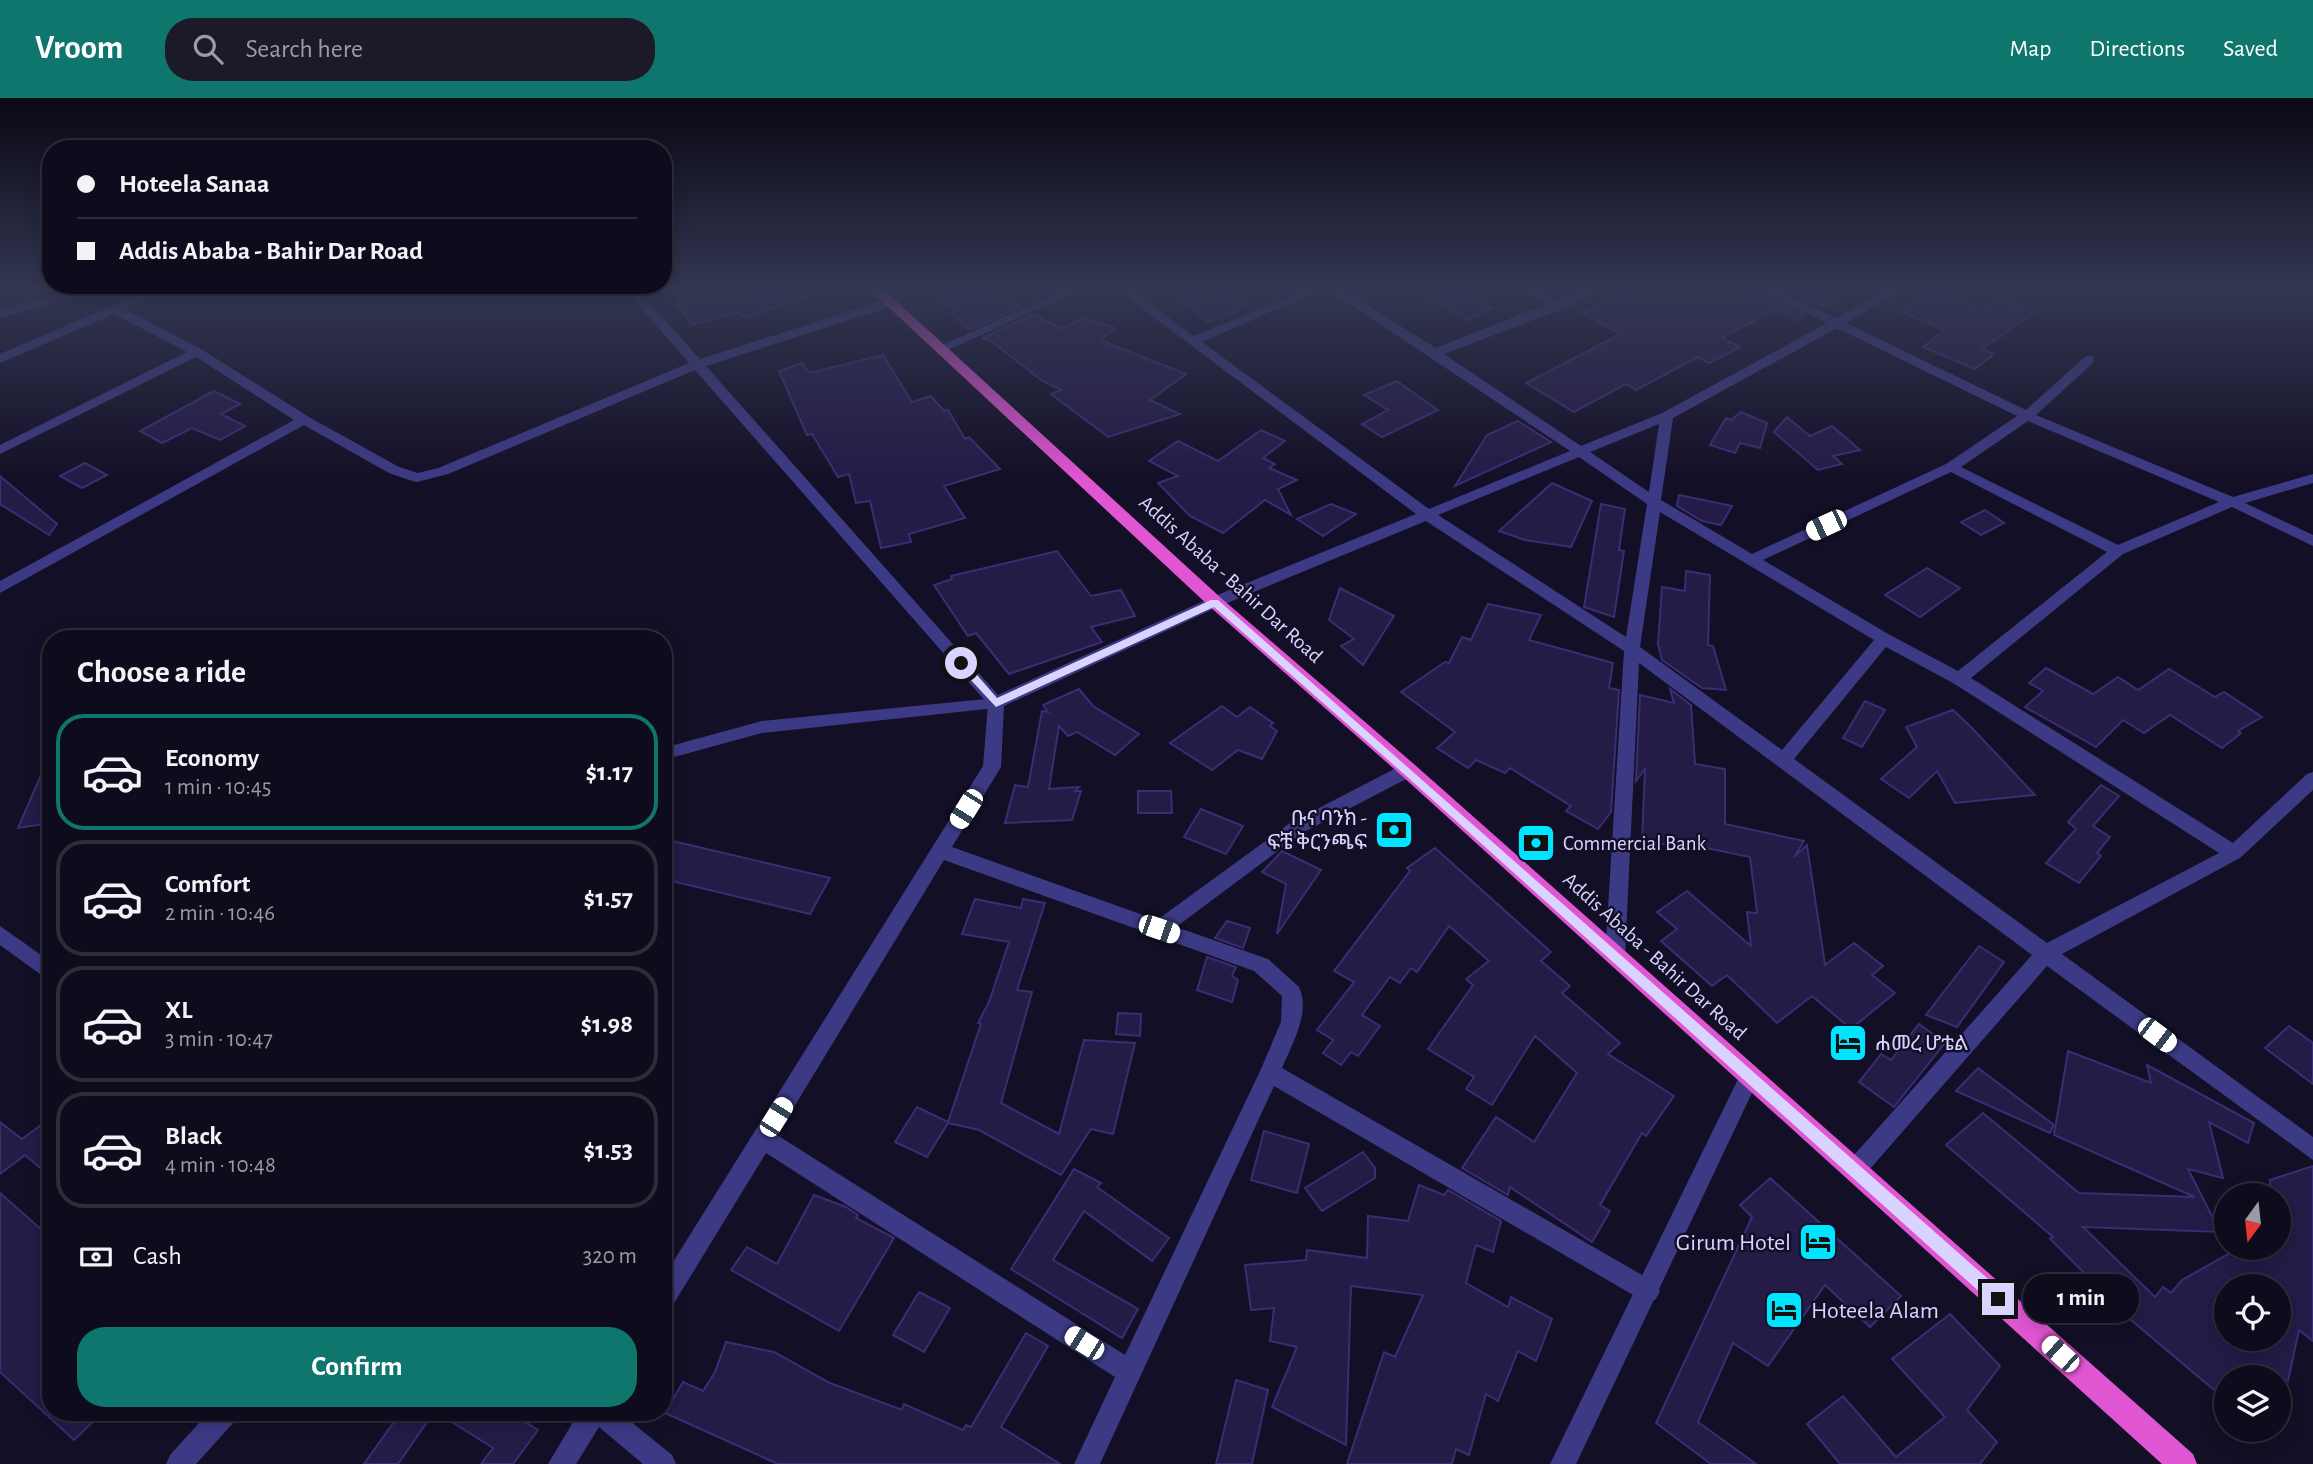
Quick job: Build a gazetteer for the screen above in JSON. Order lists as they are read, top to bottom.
{
  "streets": {
    "highway": ["Addis Ababa - Bahir Dar Road"]
  },
  "places": {
    "bank": ["ቡና ባንክ - ፍቼ ቅርንጫፍ", "Commercial Bank"],
    "hotel": ["ሐመረ ሆቴል", "Girum Hotel", "Hoteela Alam"]
  },
  "north": "bottom",
  "page": {
    "header": "Vroom",
    "search": "Search here",
    "nav": ["Map", "Directions", "Saved"],
    "banner": ["Hoteela Sanaa", "Addis Ababa - Bahir Dar Road"],
    "heading": "Choose a ride",
    "list": [
      {
        "name": "Economy",
        "note": "1 min · 10:45",
        "value": "$1.17"
      },
      {
        "name": "Comfort",
        "note": "2 min · 10:46",
        "value": "$1.57"
      },
      {
        "name": "XL",
        "note": "3 min · 10:47",
        "value": "$1.98"
      },
      {
        "name": "Black",
        "note": "4 min · 10:48",
        "value": "$1.53"
      }
    ],
    "pay": ["Cash", "320 m"],
    "bubble": "1 min",
    "buttons": "Confirm"
  }
}
